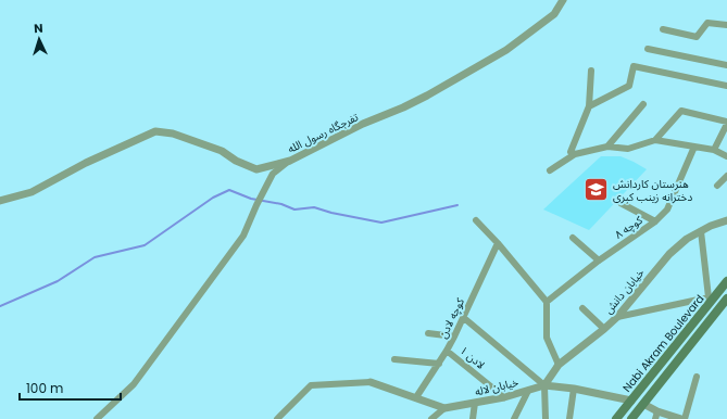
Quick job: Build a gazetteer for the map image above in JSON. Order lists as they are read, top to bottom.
{
  "streets": {
    "main road": ["Nabi Akram Boulevard"],
    "street": [
      "تفرجگاه رسول الله",
      "کوچه ۸",
      "خیابان دانش",
      "کوچه لادن",
      "لادن ۱",
      "خیابان لاله"
    ]
  },
  "crossings": [
    ["خیابان دانش", "خیابان لاله"],
    ["کوچه لادن", "لادن ۱"],
    ["Nabi Akram Boulevard", "خیابان لاله"],
    ["لادن ۱", "خیابان لاله"]
  ],
  "places": {
    "school or university": ["هنرستان کاردانش دخترانه زینب کبری"]
  },
  "scale_bar": "100 m",
  "north": "top"
}
